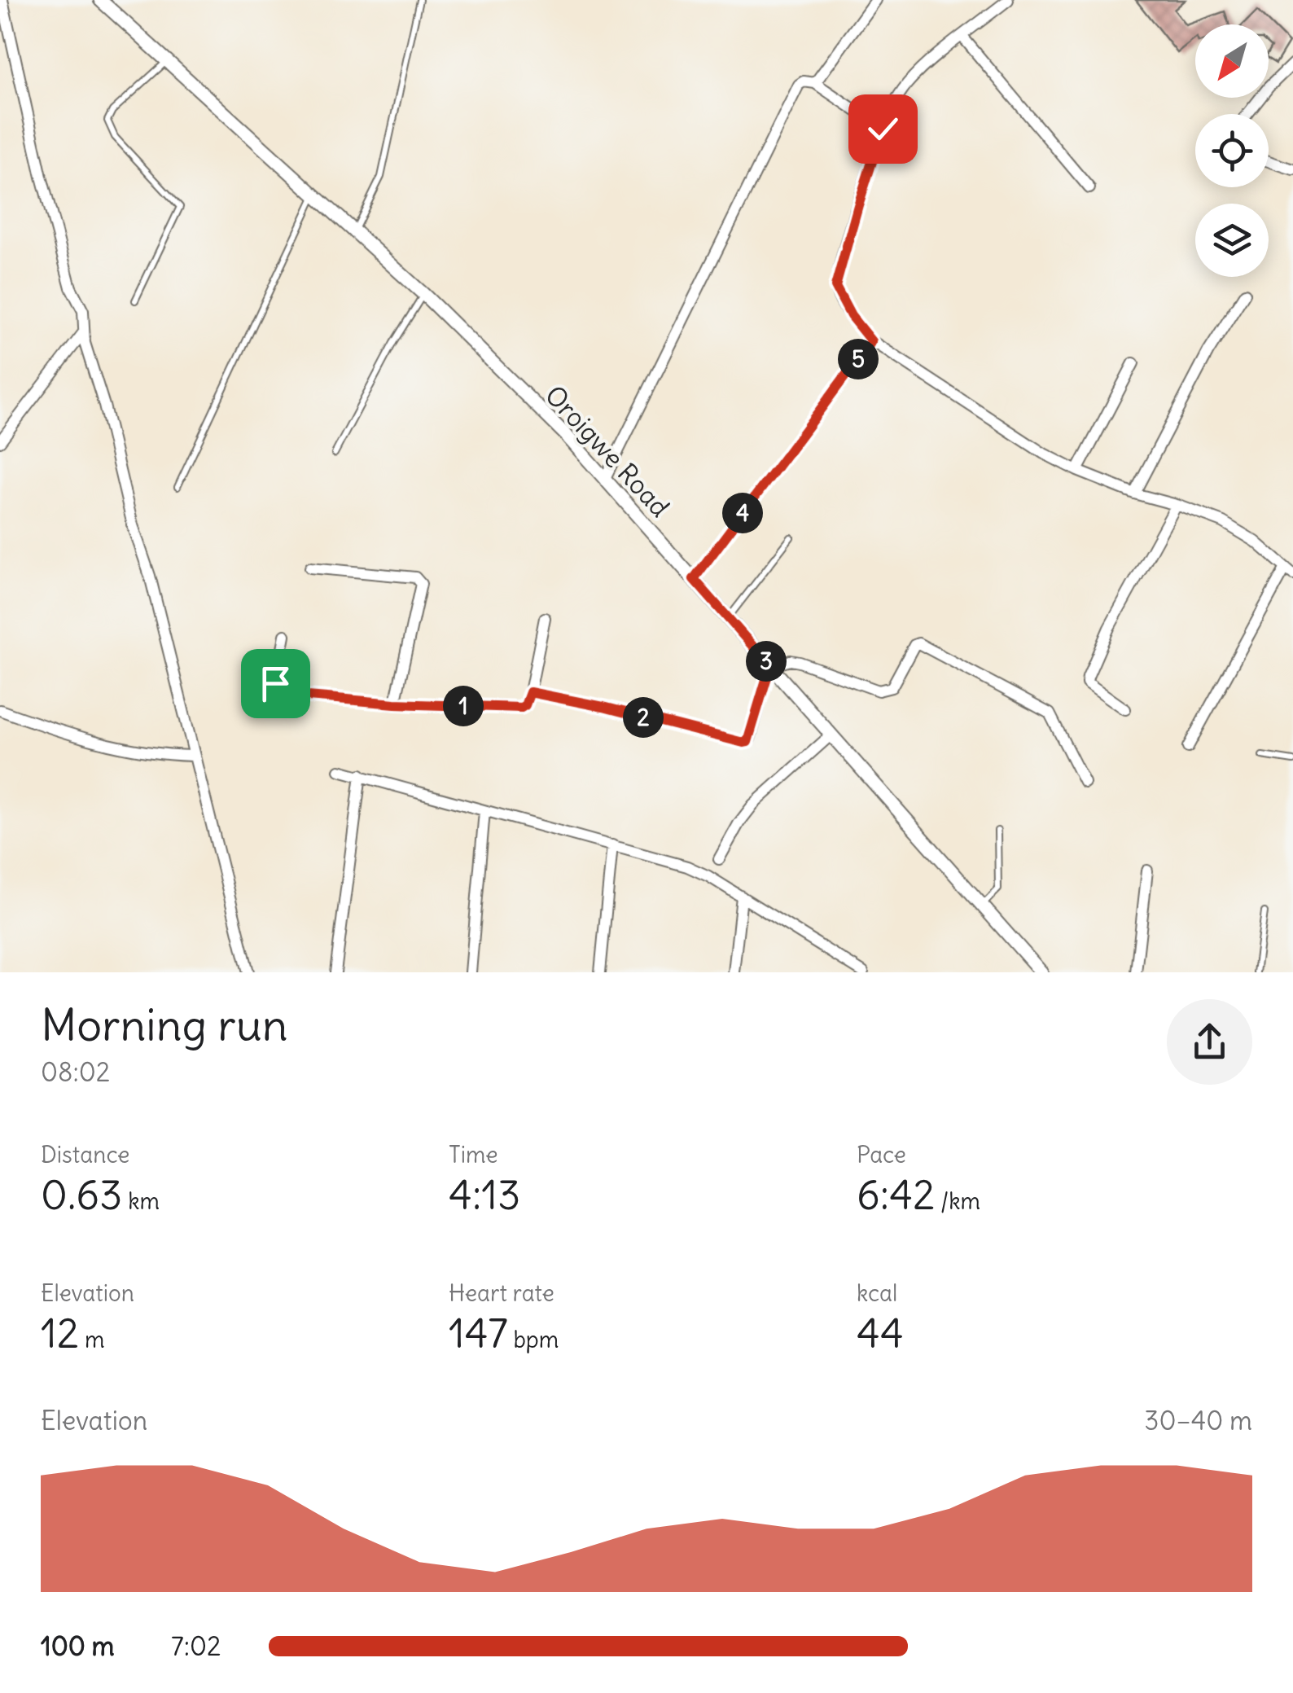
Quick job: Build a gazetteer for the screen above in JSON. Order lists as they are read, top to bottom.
{
  "streets": {
    "street": ["Oroigwe Road"]
  },
  "north": "bottom left",
  "page": {
    "pins": [
      "5",
      "4",
      "3",
      "1",
      "2"
    ],
    "heading": ["Morning run", "08:02"],
    "stats": [
      ["Distance", "0.63 km"],
      ["Time", "4:13"],
      ["Pace", "6:42 /km"],
      ["Elevation", "12 m"],
      ["Heart rate", "147 bpm"],
      ["kcal", "44"]
    ],
    "chart": ["Elevation", "30–40 m"],
    "list": [
      {
        "name": "100 m",
        "note": "7:02"
      }
    ]
  }
}
